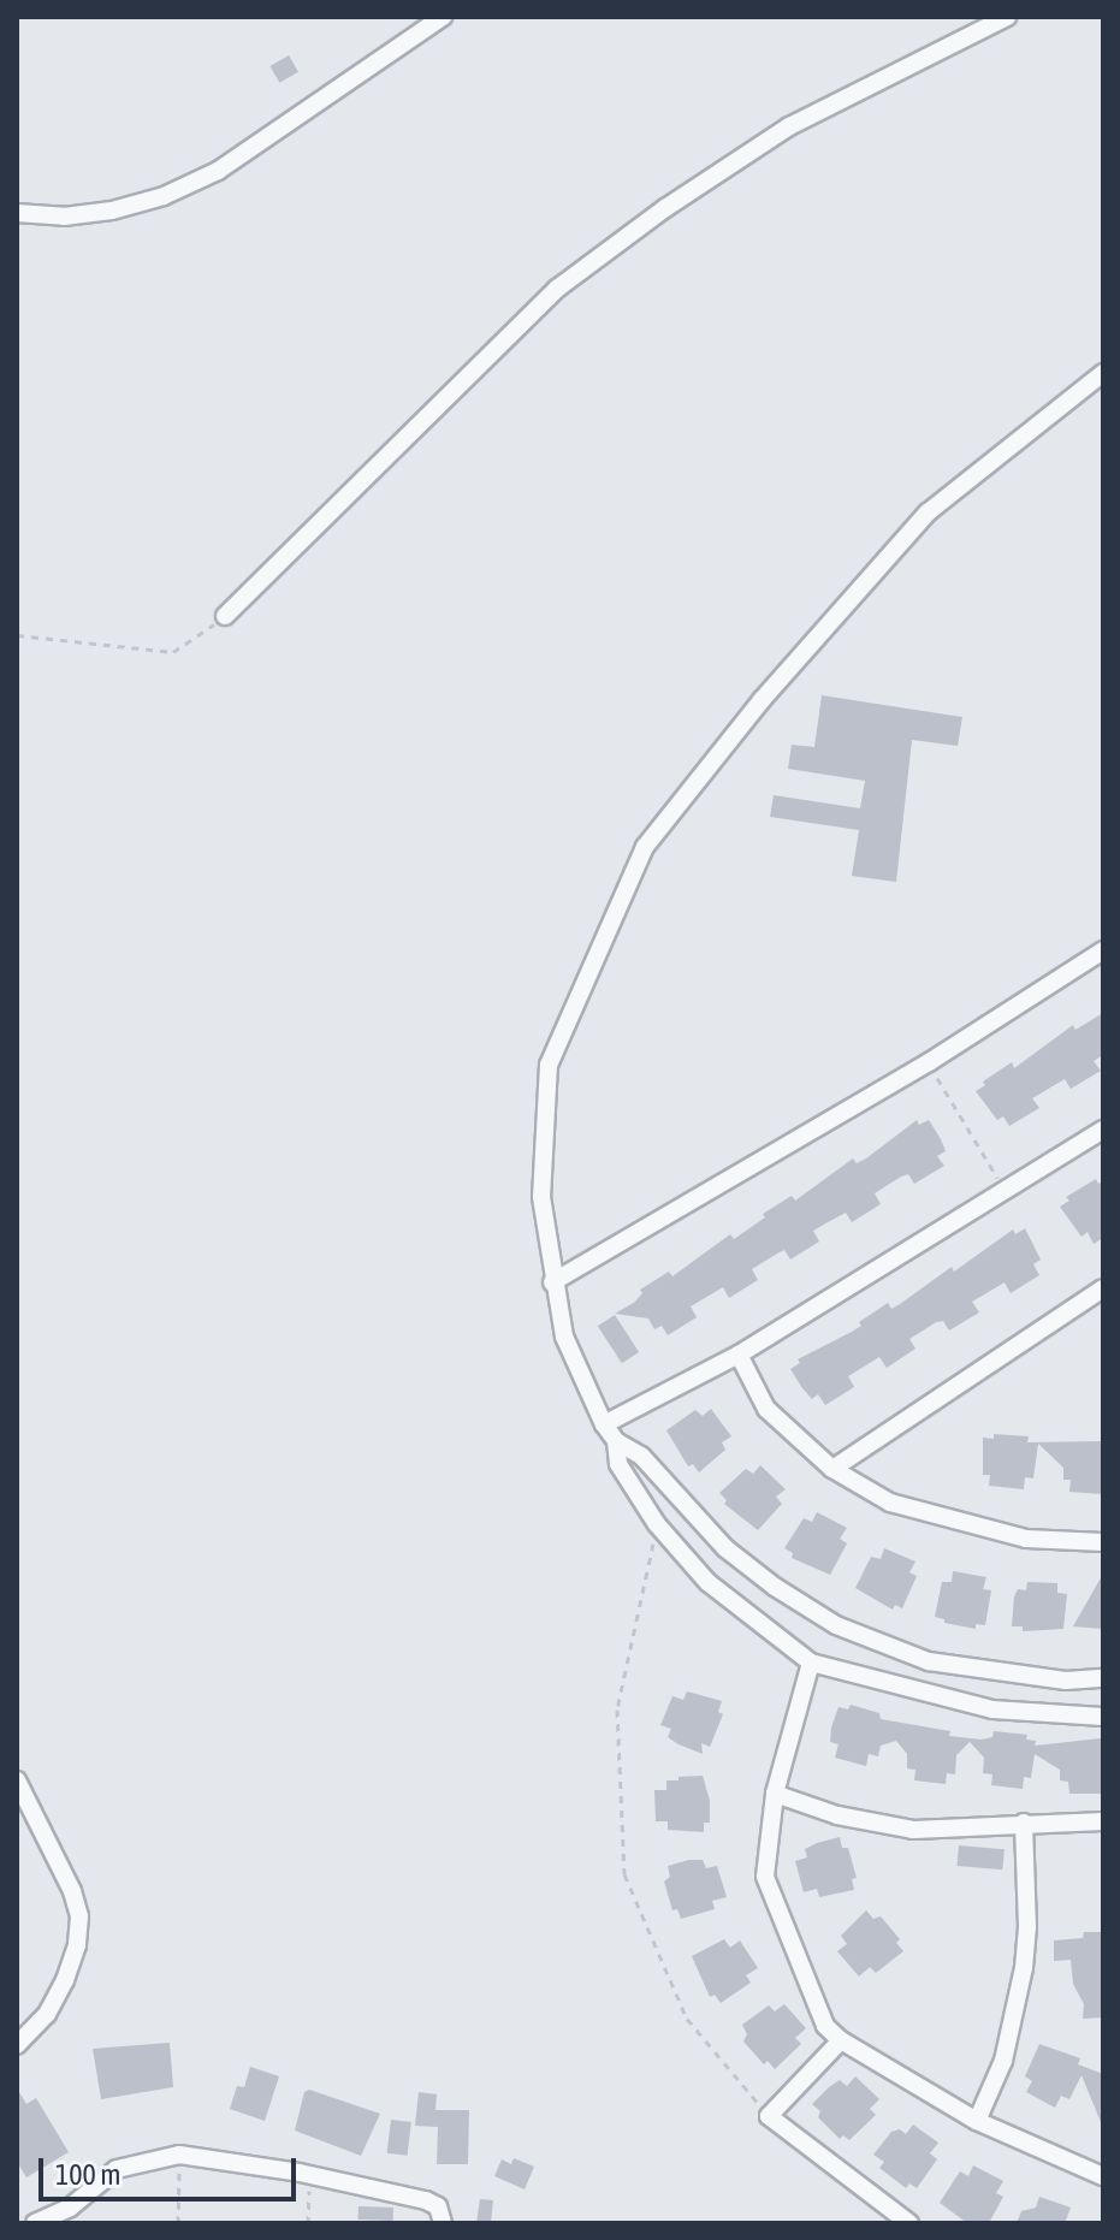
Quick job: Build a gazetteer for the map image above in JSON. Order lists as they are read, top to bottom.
{
  "scale_bar": "100 m"
}
